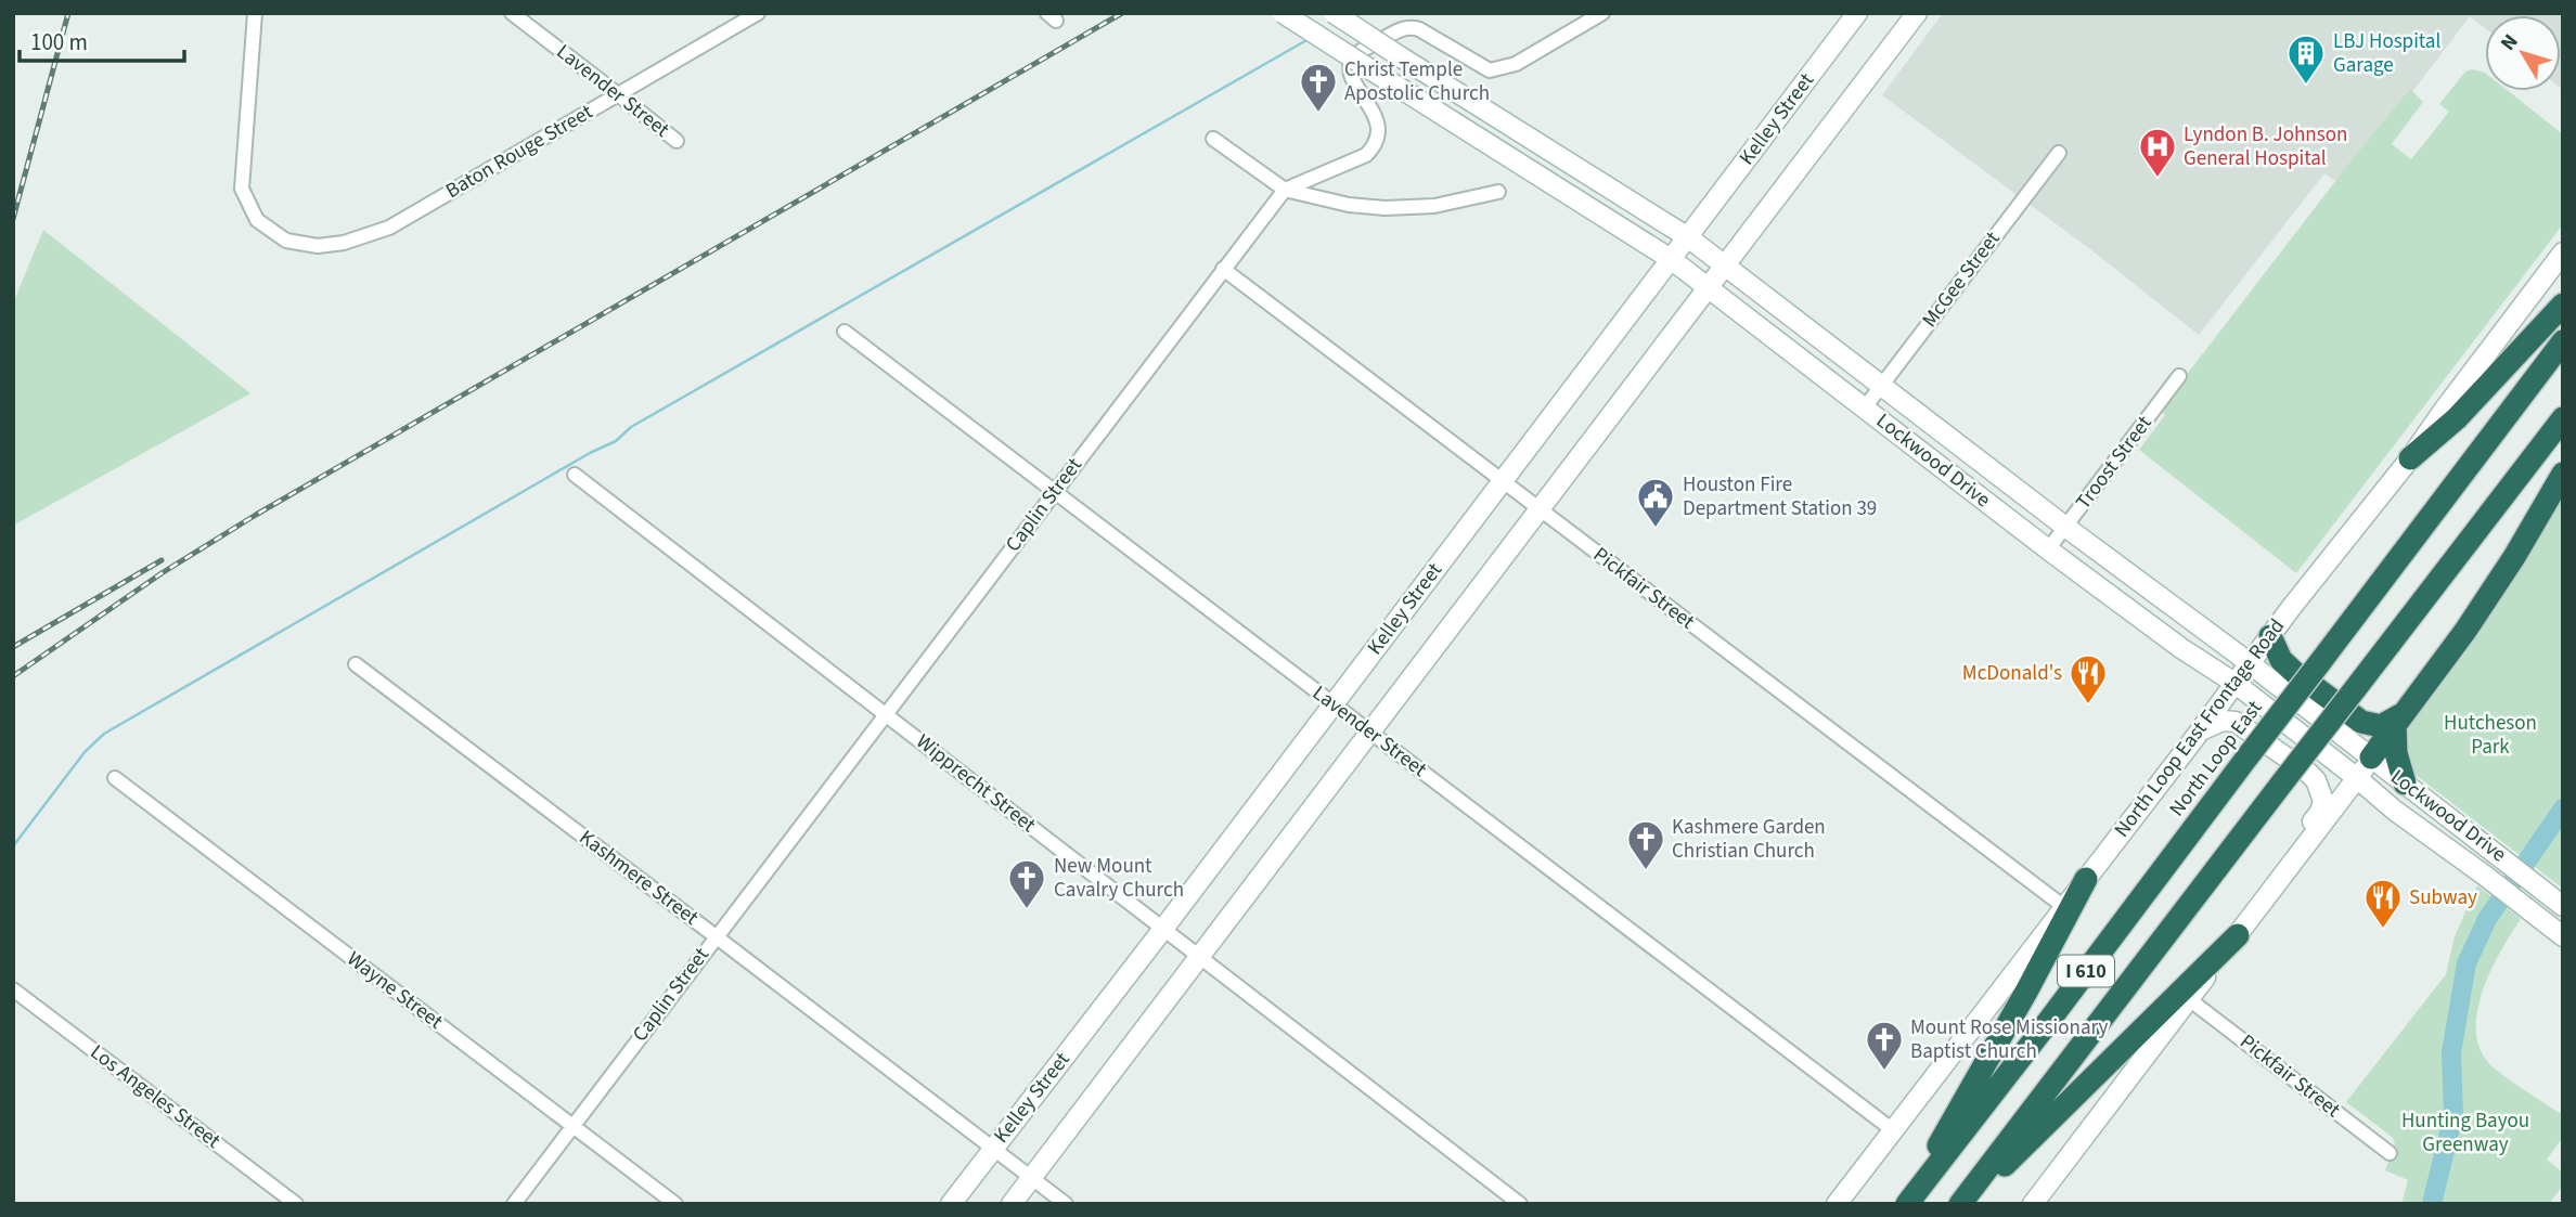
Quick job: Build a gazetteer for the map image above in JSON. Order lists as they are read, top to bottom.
{
  "streets": {
    "highway": ["North Loop East", "I 610"],
    "main road": ["Kelley Street", "Lockwood Drive", "North Loop East Frontage Road"],
    "street": [
      "Lavender Street",
      "Baton Rouge Street",
      "McGee Street",
      "Troost Street",
      "Caplin Street",
      "Pickfair Street",
      "Wipprecht Street",
      "Kashmere Street",
      "Wayne Street",
      "Los Angeles Street"
    ]
  },
  "crossings": [
    ["Lavender Street", "Kelley Street"],
    ["Lavender Street", "Baton Rouge Street"],
    ["Lavender Street", "Caplin Street"],
    ["Lavender Street", "North Loop East Frontage Road"],
    ["Kelley Street", "Lockwood Drive"],
    ["Kelley Street", "Pickfair Street"],
    ["Kelley Street", "Wipprecht Street"],
    ["Kelley Street", "Kashmere Street"],
    ["McGee Street", "Lockwood Drive"],
    ["Lockwood Drive", "Troost Street"],
    ["Lockwood Drive", "North Loop East Frontage Road"],
    ["Caplin Street", "Pickfair Street"],
    ["Caplin Street", "Wipprecht Street"],
    ["Caplin Street", "Kashmere Street"],
    ["Caplin Street", "Wayne Street"],
    ["Pickfair Street", "North Loop East Frontage Road"]
  ],
  "parks": ["Hutcheson Park", "Hunting Bayou Greenway"],
  "places": {
    "building": ["LBJ Hospital Garage"],
    "church": [
      "Christ Temple Apostolic Church",
      "Kashmere Garden Christian Church",
      "New Mount Cavalry Church",
      "Mount Rose Missionary Baptist Church"
    ],
    "hospital": ["Lyndon B. Johnson General Hospital"],
    "public building": ["Houston Fire Department Station 39"],
    "restaurant": ["McDonald's", "Subway"]
  },
  "scale_bar": "100 m",
  "north": "top left"
}
